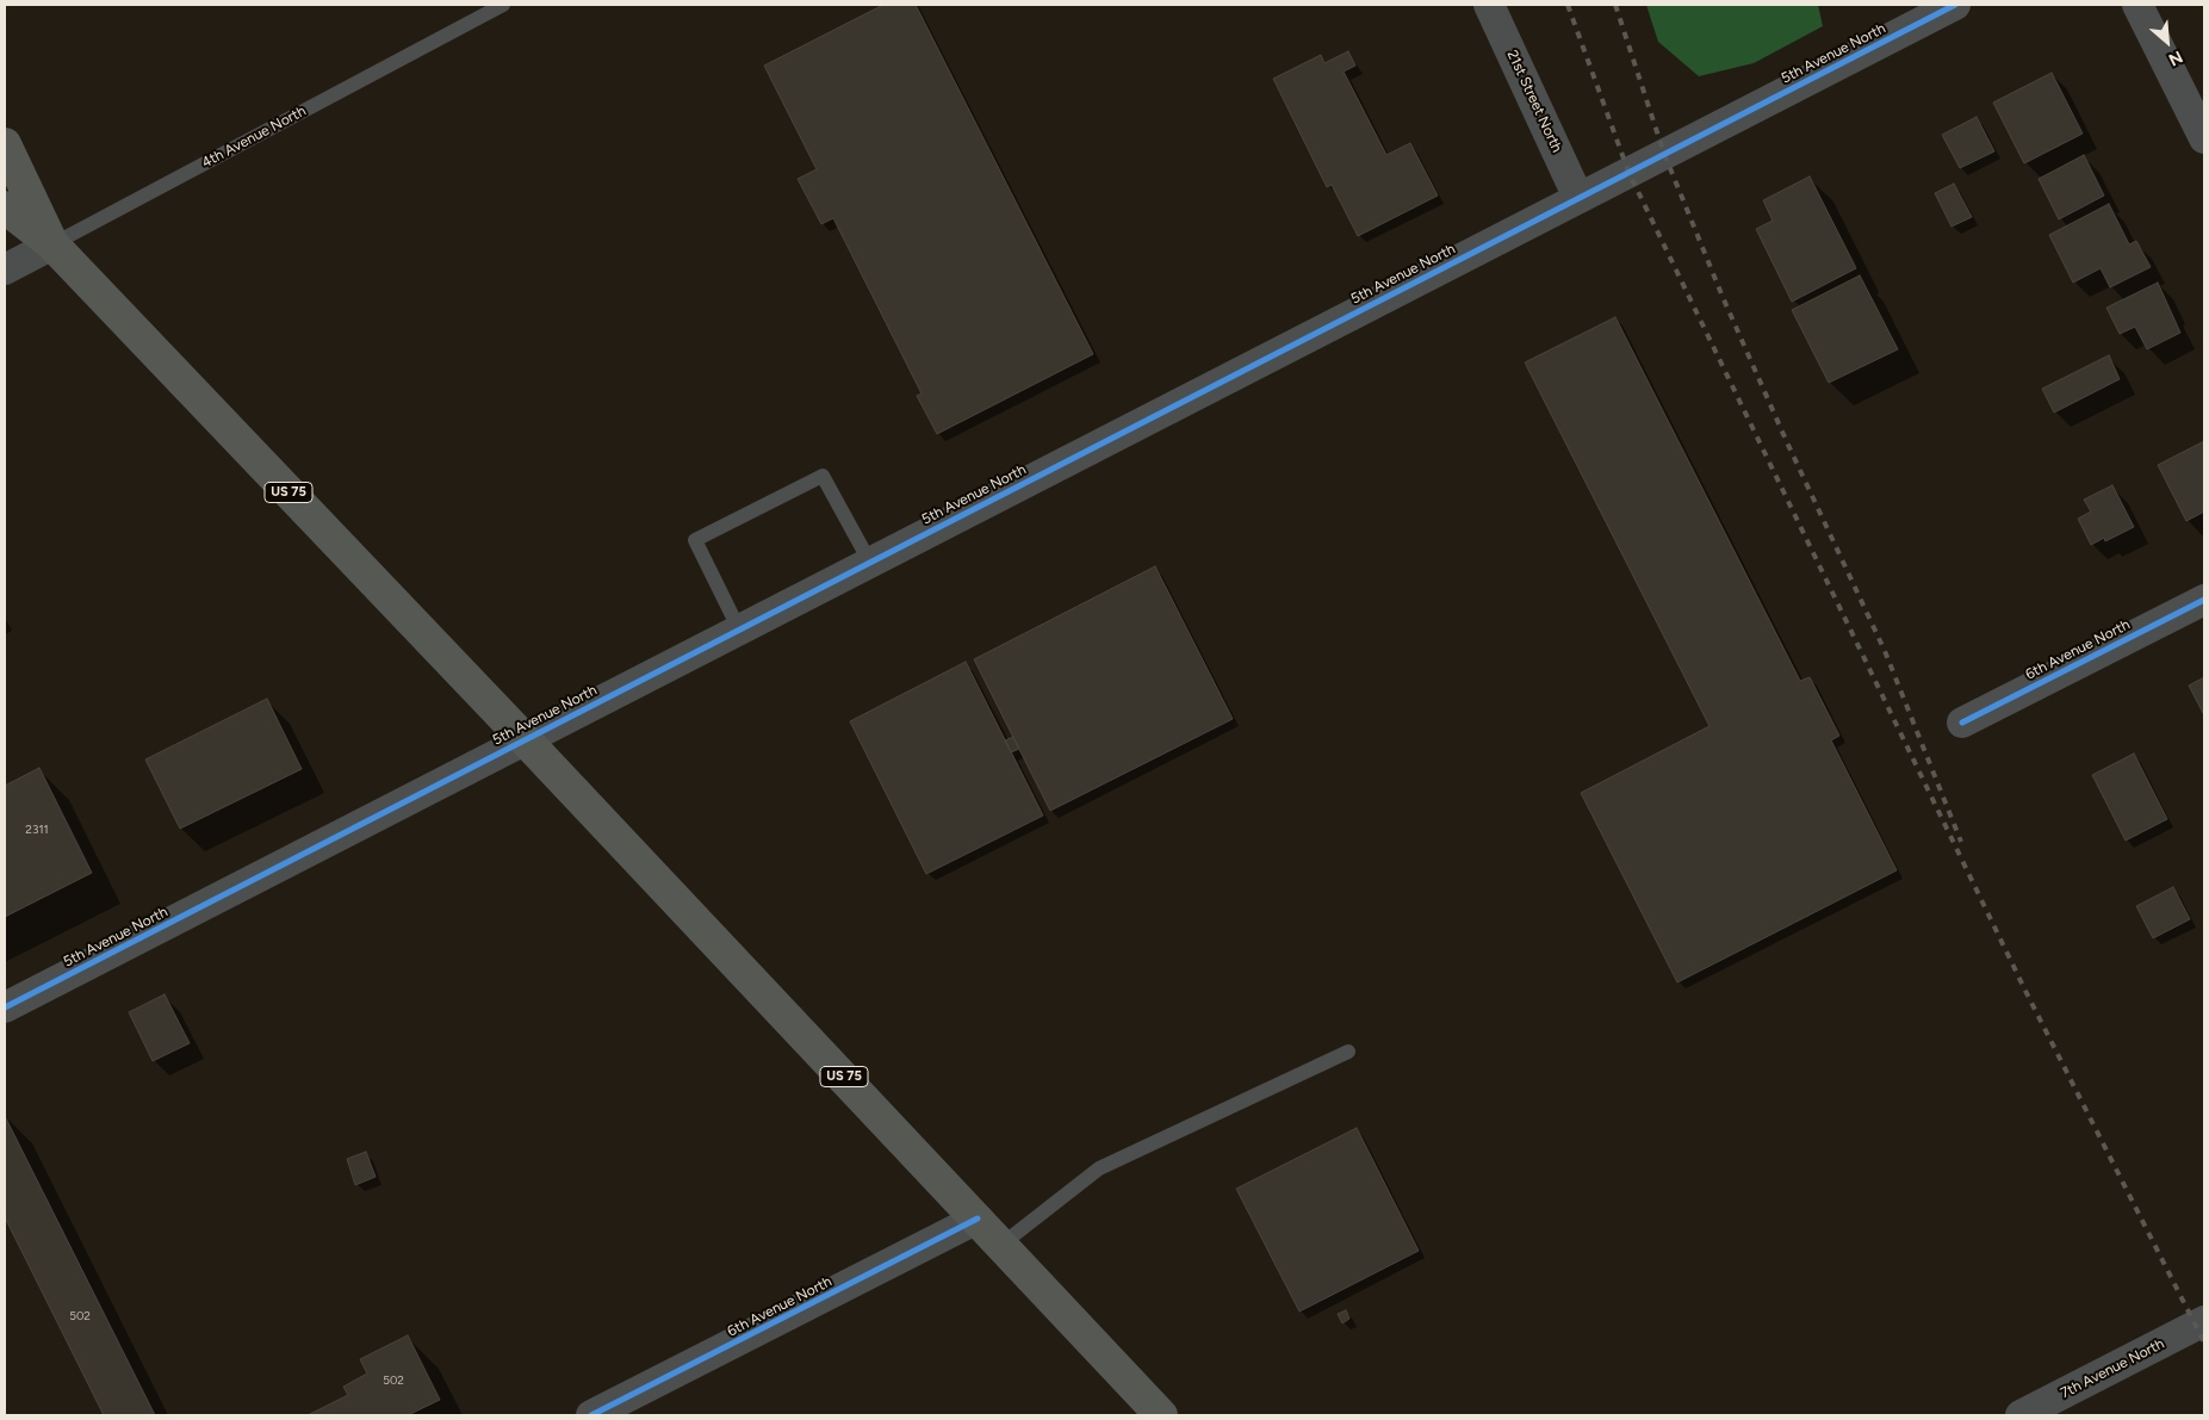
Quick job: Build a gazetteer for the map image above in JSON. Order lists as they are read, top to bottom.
{
  "streets": {
    "main road": ["US 75"],
    "street": [
      "5th Avenue North",
      "21st Street North",
      "4th Avenue North",
      "6th Avenue North",
      "7th Avenue North"
    ]
  },
  "crossings": [
    ["5th Avenue North", "21st Street North"],
    ["5th Avenue North", "US 75"],
    ["4th Avenue North", "US 75"],
    ["US 75", "6th Avenue North"]
  ],
  "house_numbers": ["2311", "502", "502"],
  "north": "bottom right"
}
